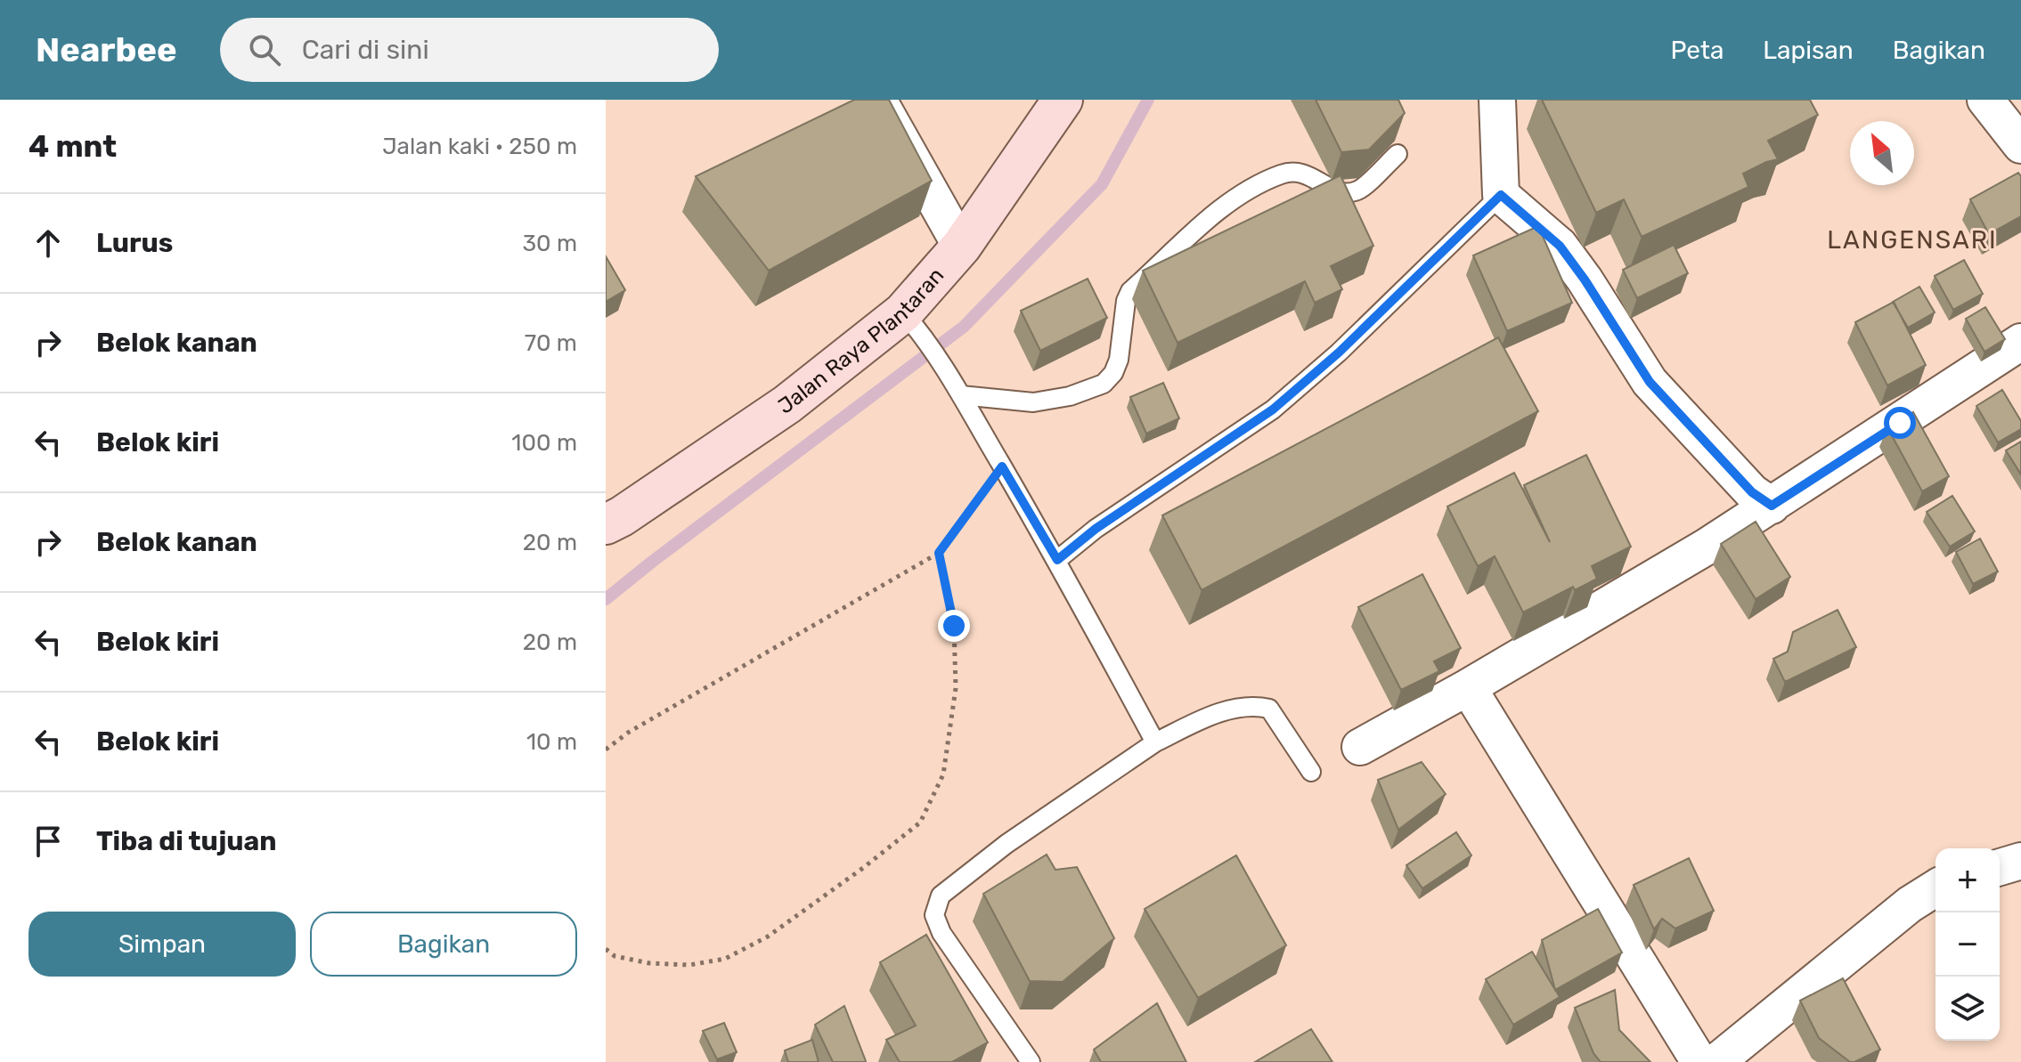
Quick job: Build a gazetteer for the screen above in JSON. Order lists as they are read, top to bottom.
{
  "streets": {
    "main road": ["Jalan Raya Plantaran"]
  },
  "districts": ["LANGENSARI"],
  "north": "top left",
  "page": {
    "header": "Nearbee",
    "search": "Cari di sini",
    "nav": ["Peta", "Lapisan", "Bagikan"],
    "heading": ["4 mnt", "Jalan kaki · 250 m"],
    "list": [
      ["Lurus", "30 m"],
      ["Belok kanan", "70 m"],
      ["Belok kiri", "100 m"],
      ["Belok kanan", "20 m"],
      ["Belok kiri", "20 m"],
      ["Belok kiri", "10 m"],
      "Tiba di tujuan"
    ],
    "map_buttons": ["+", "−"],
    "buttons": ["Simpan", "Bagikan"]
  }
}
